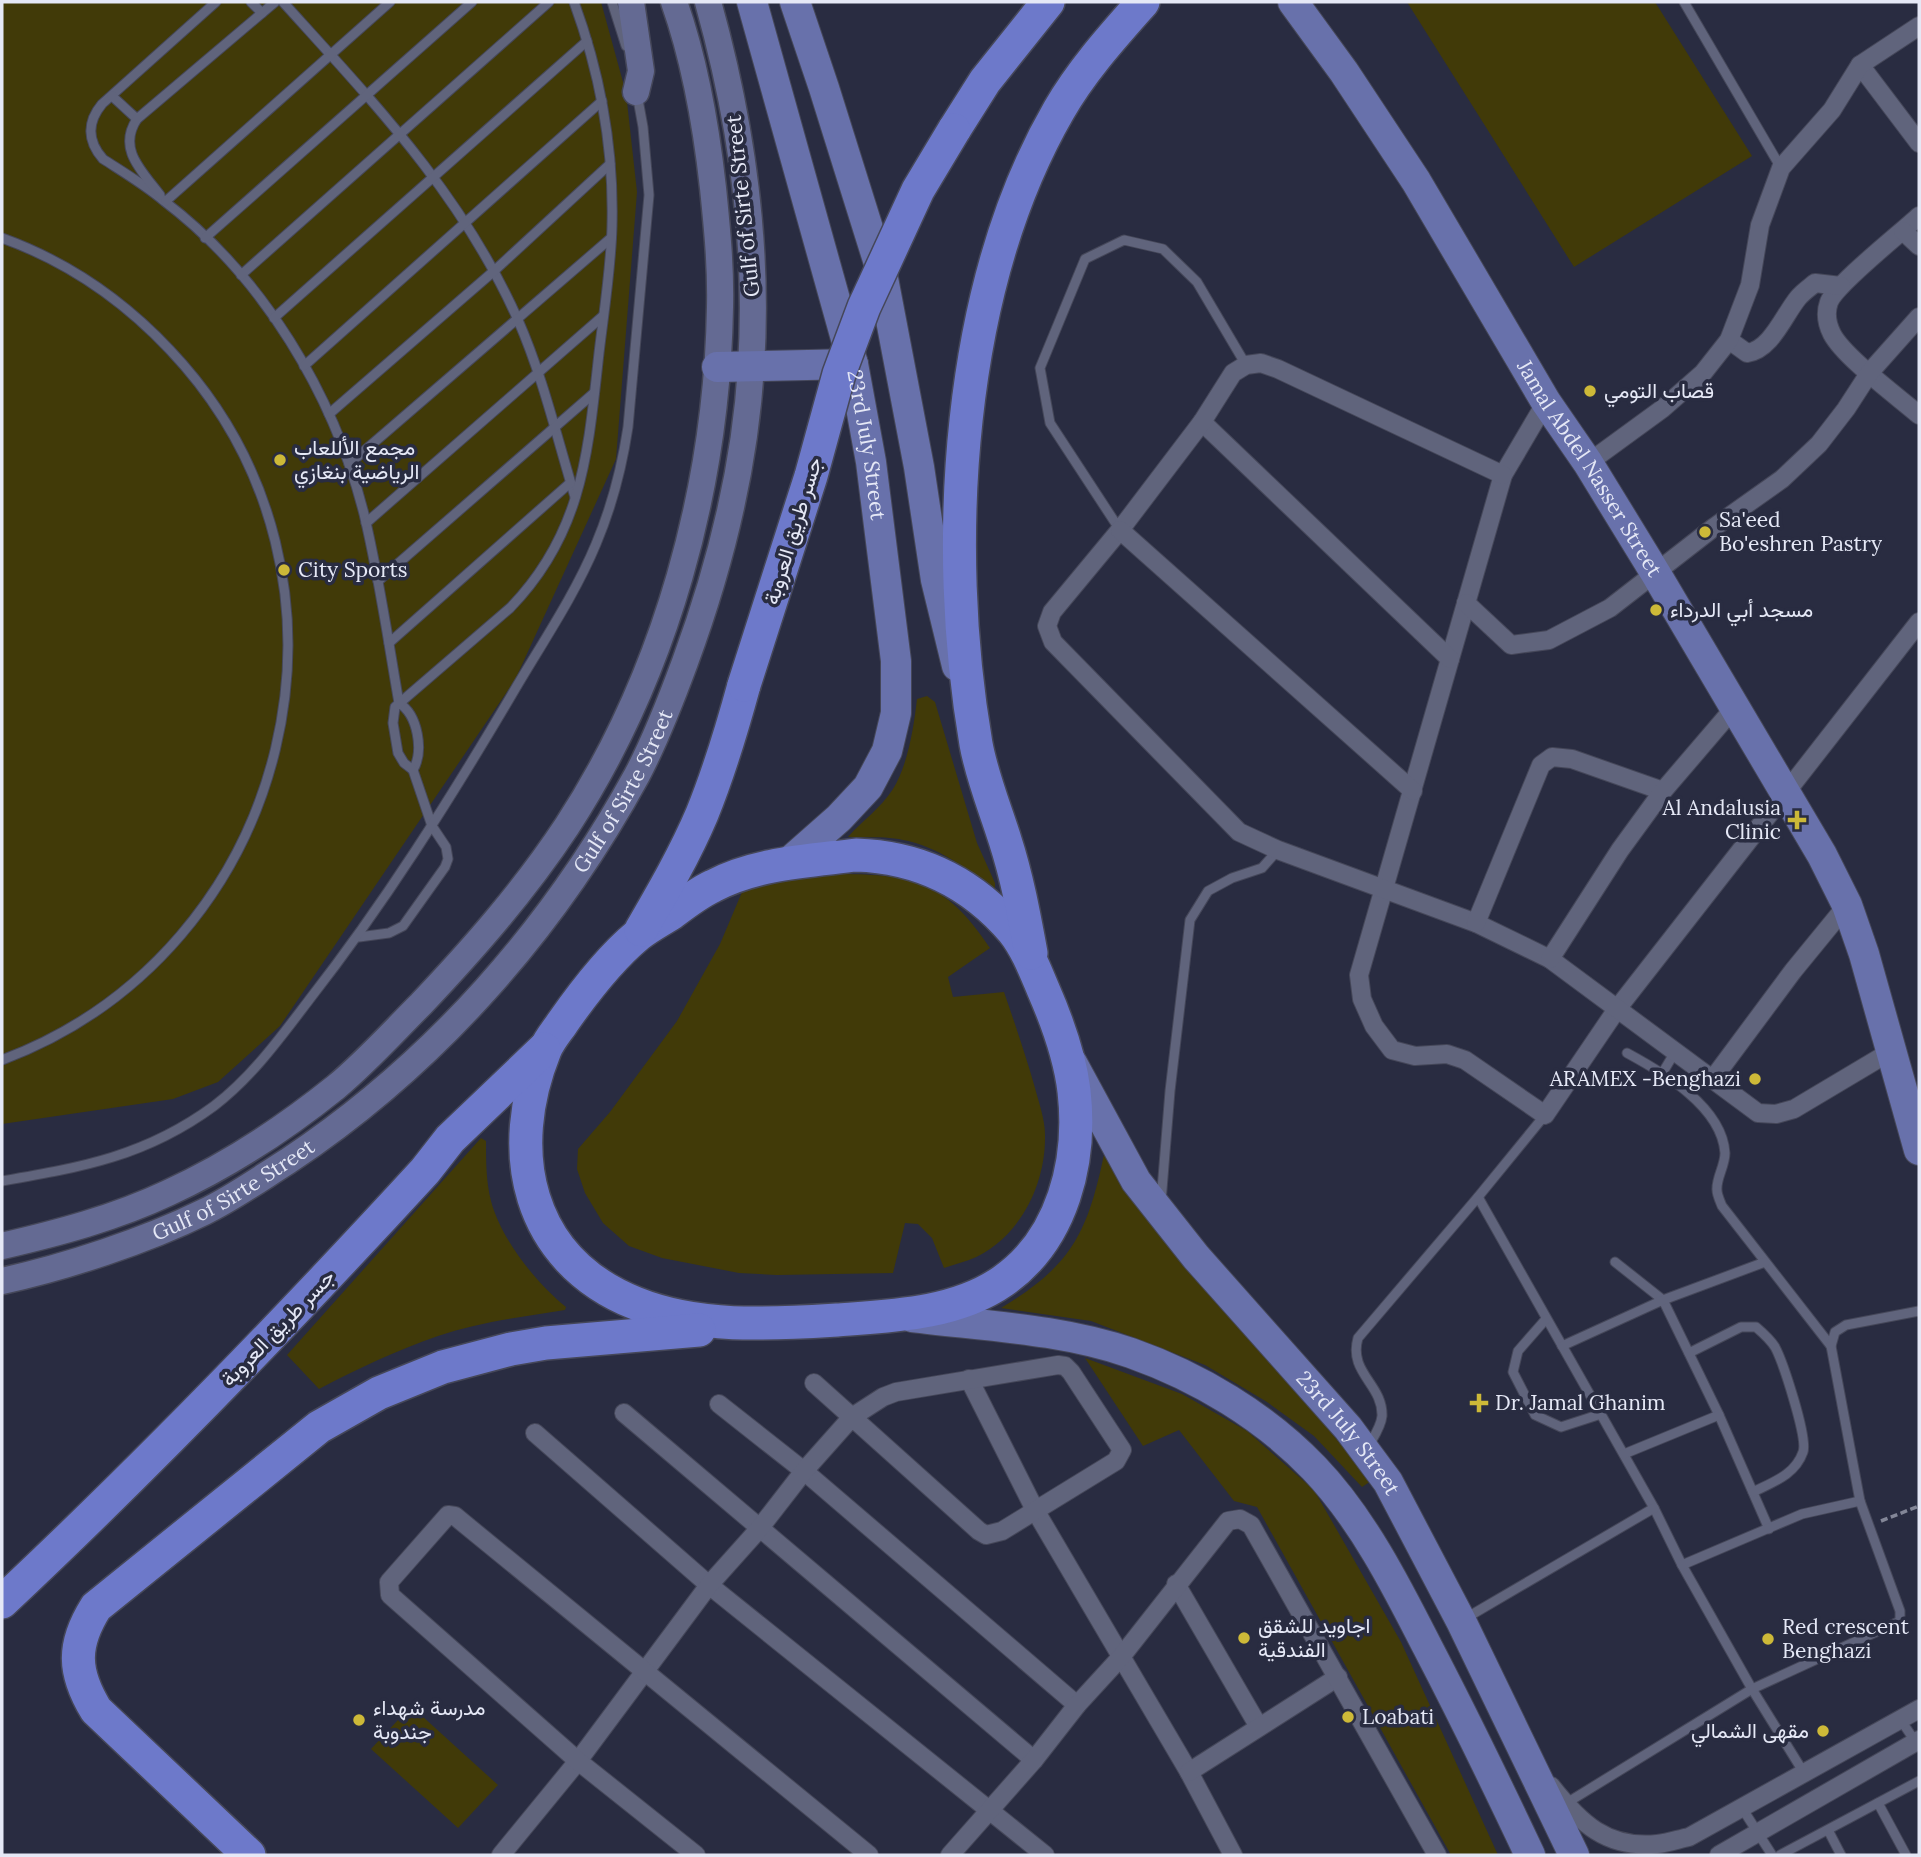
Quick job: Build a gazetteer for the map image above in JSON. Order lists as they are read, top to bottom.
{
  "streets": {
    "highway": ["جسر طريق العروبة"],
    "main road": ["Gulf of Sirte Street", "23rd July Street", "Jamal Abdel Nasser Street"]
  },
  "places": {
    "other": [
      "قصاب التومي",
      "مجمع الأللعاب الرياضية بنغازي",
      "Sa'eed Bo'eshren Pastry",
      "City Sports",
      "مسجد أبي الدرداء",
      "ARAMEX -Benghazi",
      "اجاويد للشقق الفندقية",
      "Red crescent Benghazi",
      "Loabati",
      "مدرسة شهداء جندوبة",
      "مقهى الشمالي"
    ],
    "health": ["Al Andalusia Clinic", "Dr. Jamal Ghanim"]
  }
}
